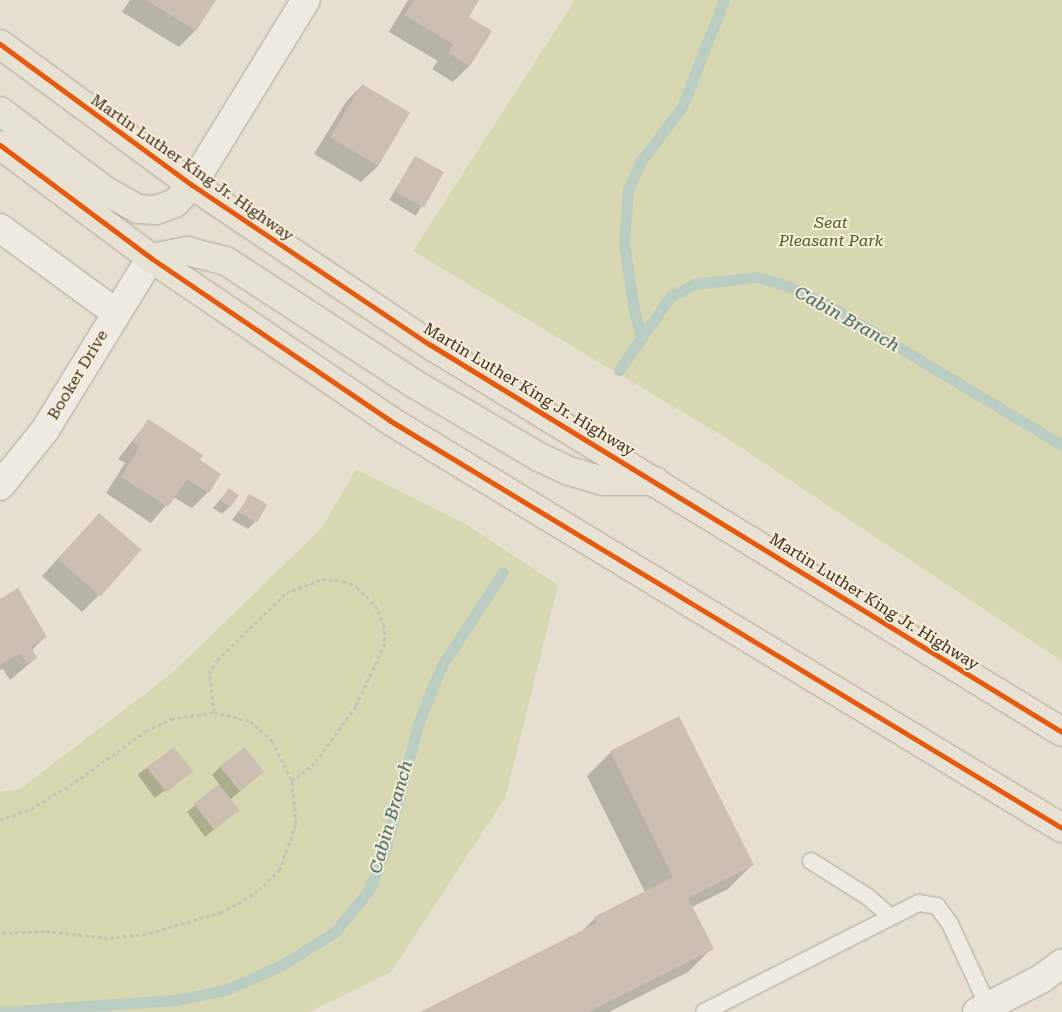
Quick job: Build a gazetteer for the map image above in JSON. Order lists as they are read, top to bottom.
{
  "streets": {
    "main road": ["Martin Luther King Jr. Highway"],
    "street": ["Booker Drive"]
  },
  "water": ["Cabin Branch"],
  "parks": ["Seat Pleasant Park"]
}
